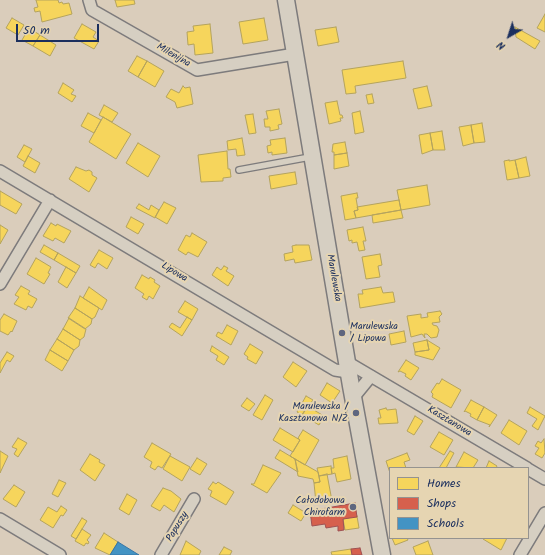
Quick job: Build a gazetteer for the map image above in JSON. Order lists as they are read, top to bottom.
{
  "streets": {
    "street": [
      "Milenijna",
      "Lipowa",
      "Marulewska",
      "Kasztanowa",
      "Papuszy"
    ]
  },
  "crossings": [
    ["Milenijna", "Marulewska"],
    ["Lipowa", "Marulewska"],
    ["Lipowa", "Kasztanowa"],
    ["Marulewska", "Kasztanowa"]
  ],
  "places": ["Marulewska / Lipowa", "Marulewska / Kasztanowa N/Ż", "Całodobowa Chirofarm"],
  "legend": ["Homes", "Shops", "Schools"],
  "scale_bar": "50 m",
  "north": "bottom left"
}
